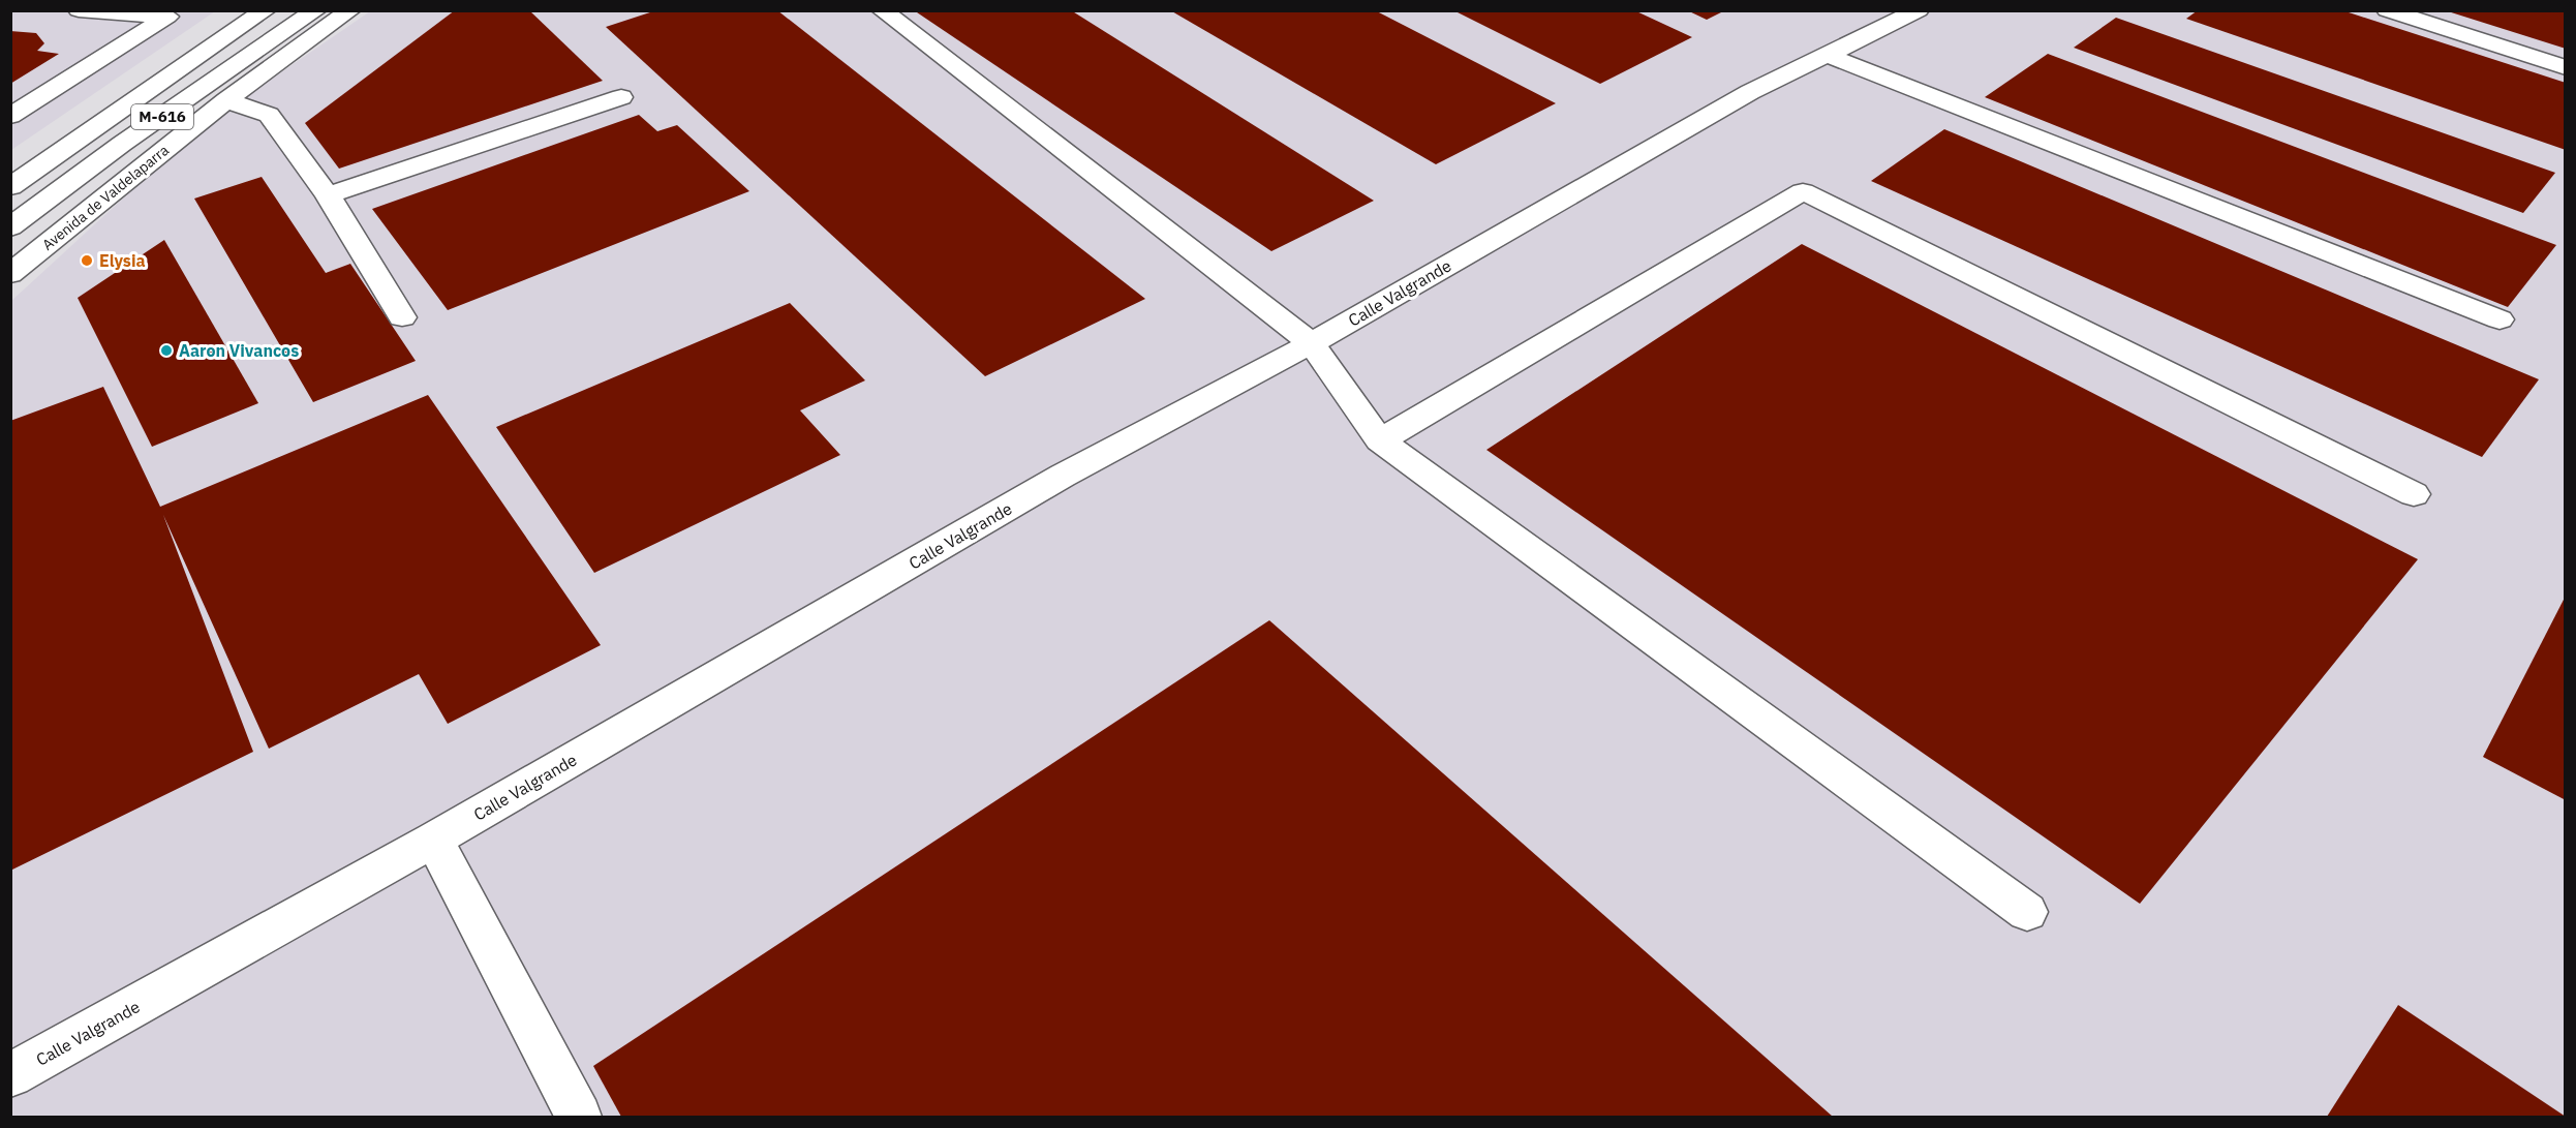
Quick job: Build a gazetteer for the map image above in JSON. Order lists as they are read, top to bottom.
{
  "streets": {
    "main road": ["M-616", "Avenida de Valdelaparra", "Calle Valgrande"]
  },
  "places": ["Elysia", "Aaron Vivancos"]
}
